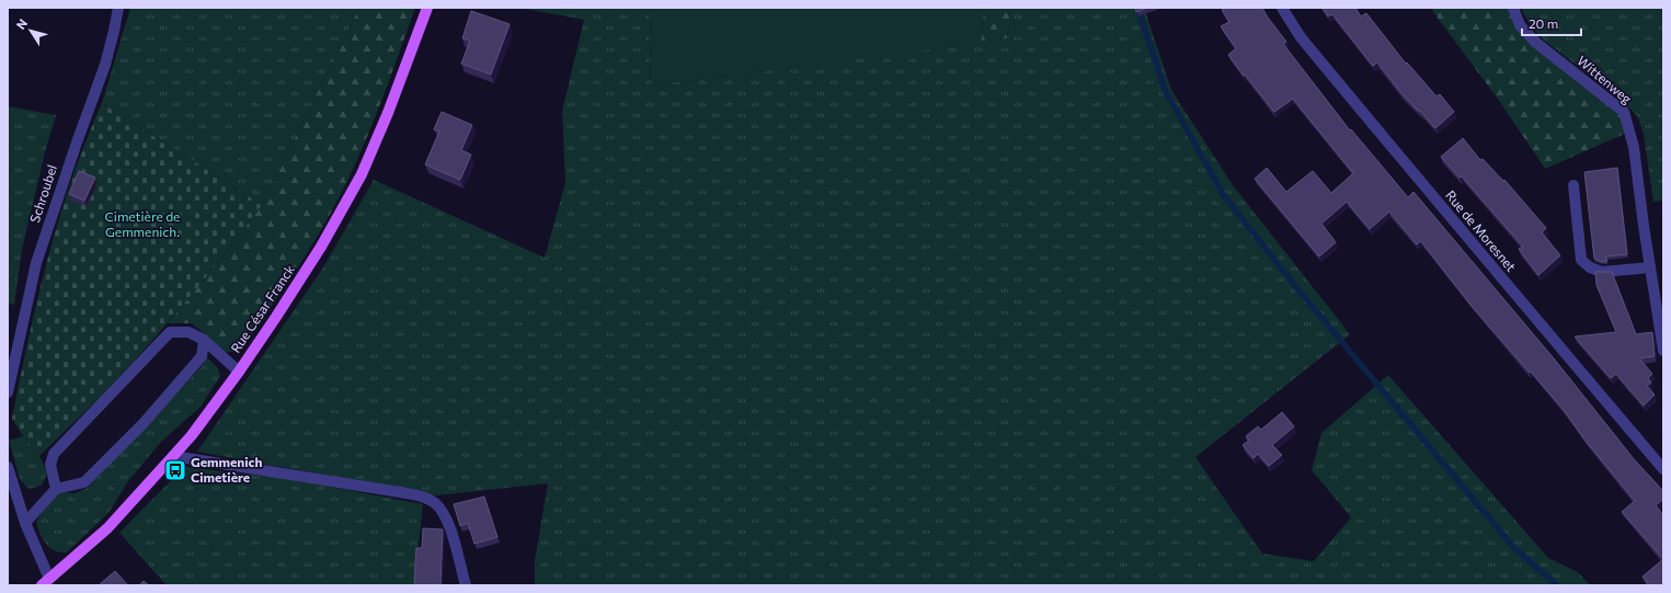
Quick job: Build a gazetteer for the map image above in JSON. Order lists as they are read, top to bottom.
{
  "streets": {
    "main road": ["Rue César Franck"],
    "street": ["Wittenweg", "Schroubel", "Rue de Moresnet"]
  },
  "parks": ["Cimetière de Gemmenich."],
  "places": {
    "bus stop": ["Gemmenich Cimetière"]
  },
  "scale_bar": "20 m",
  "north": "top left"
}
